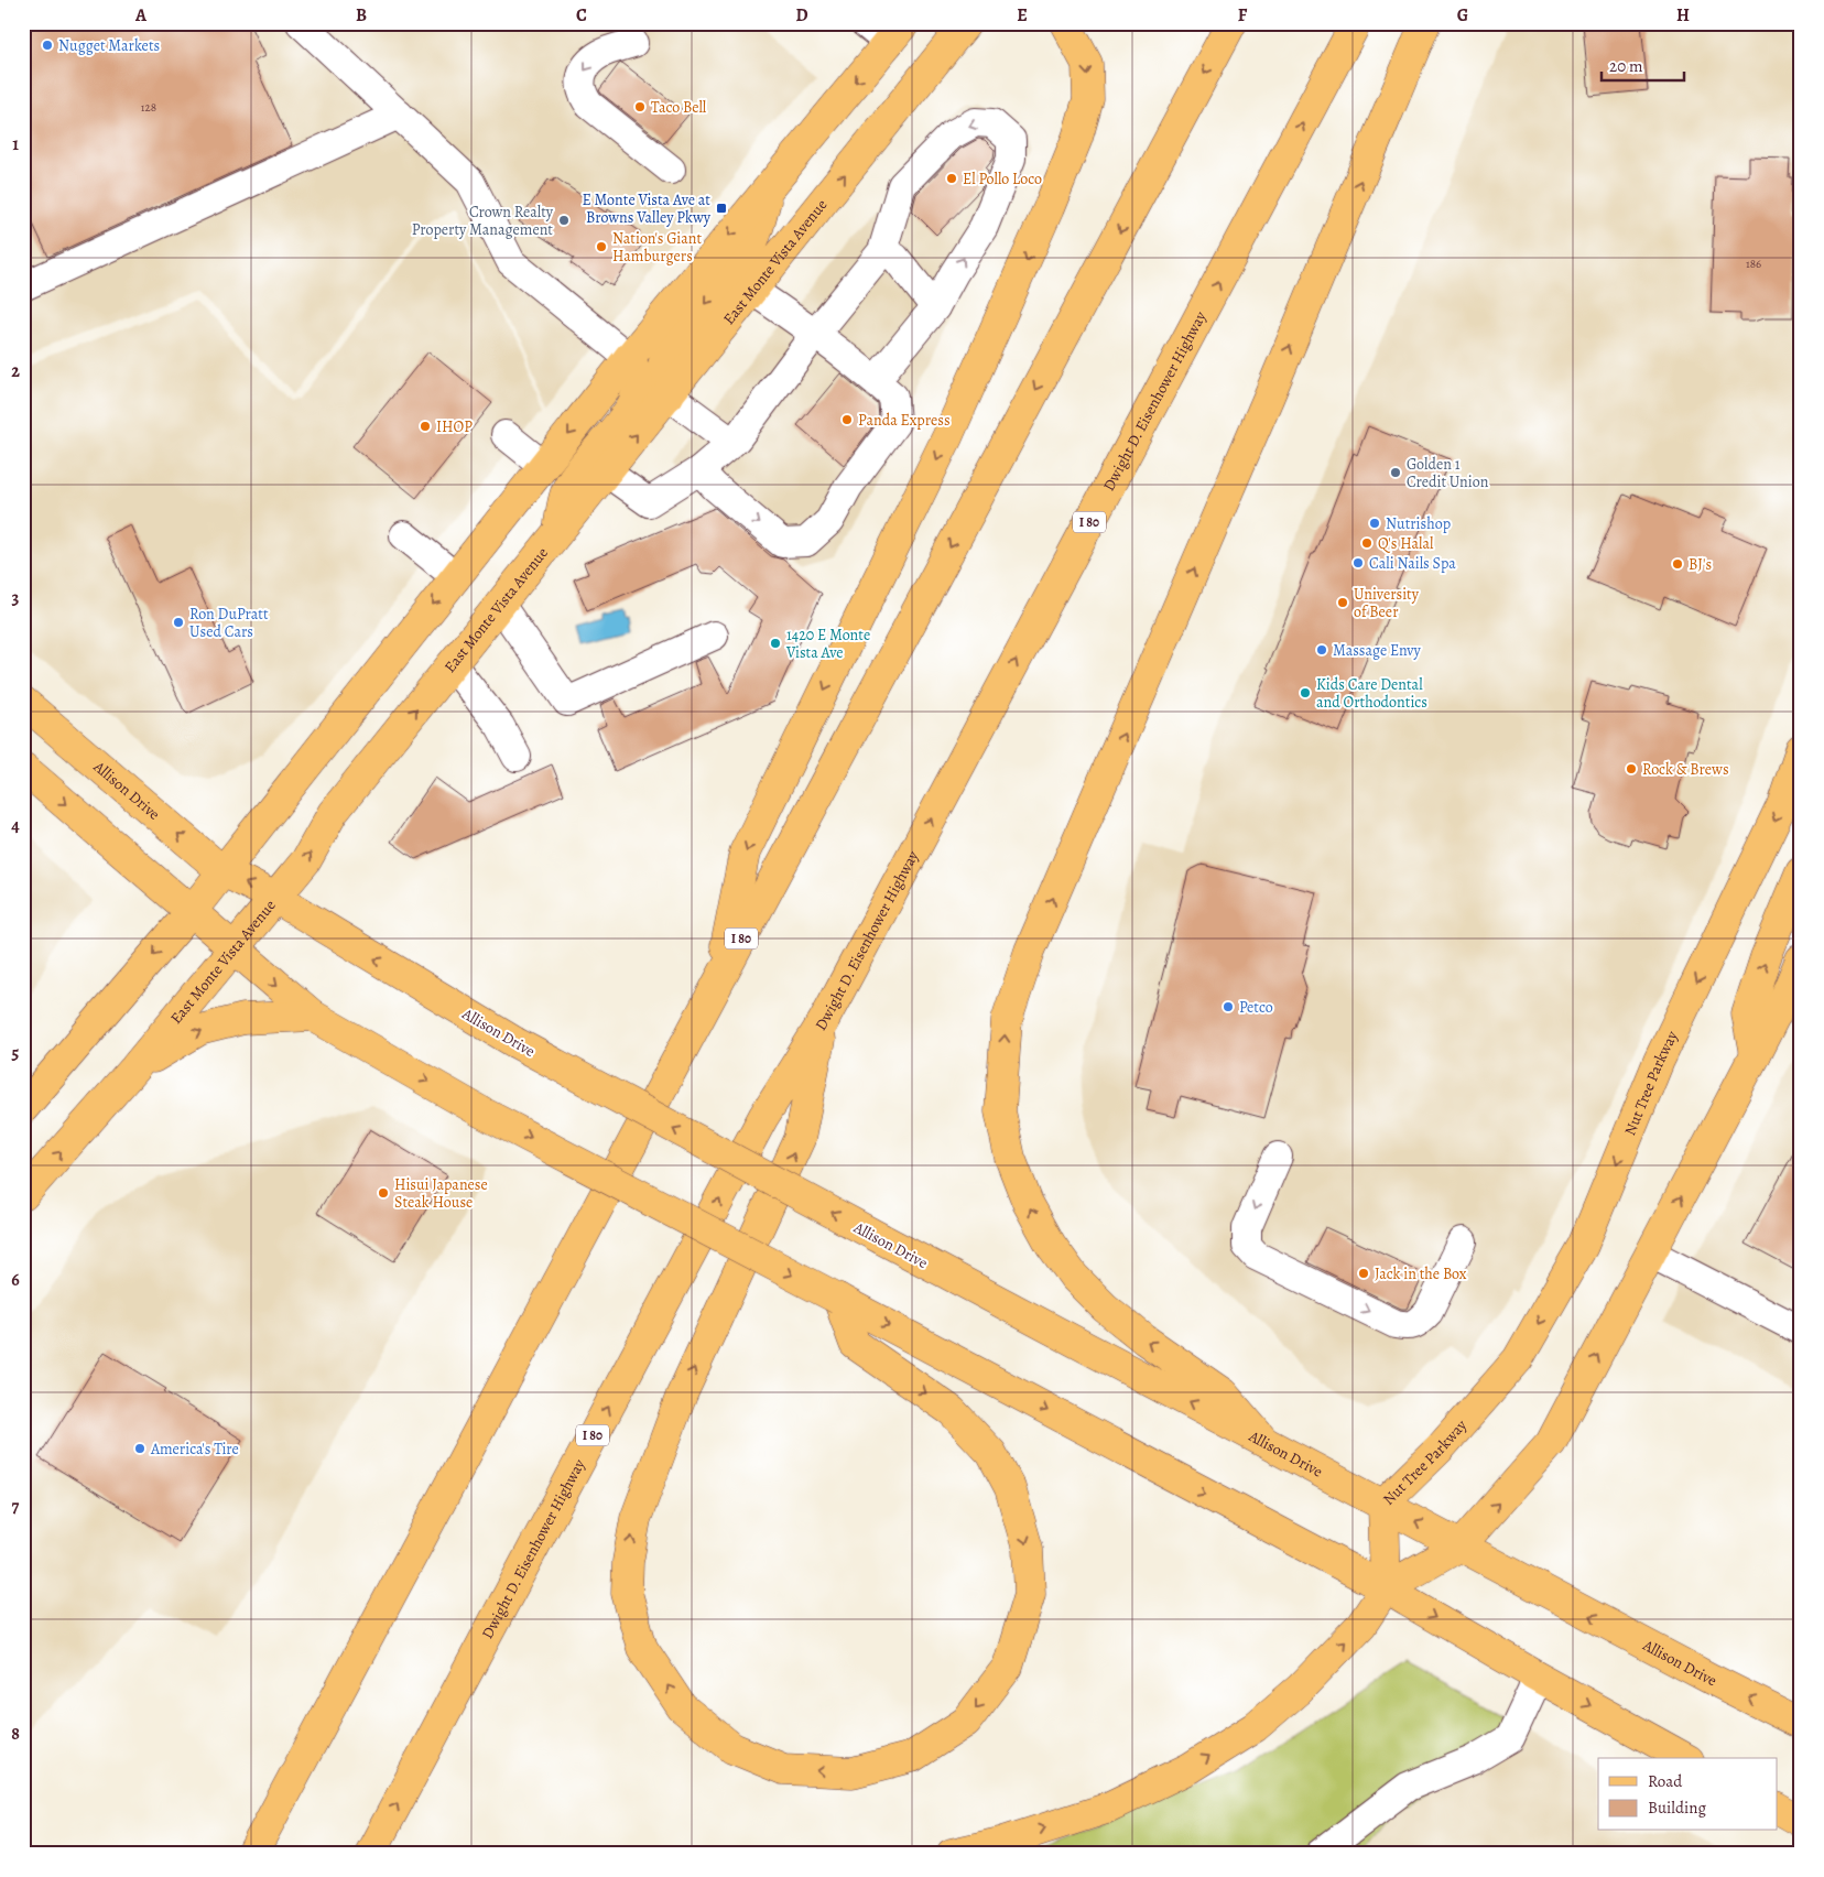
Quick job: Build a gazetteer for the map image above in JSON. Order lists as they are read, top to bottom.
{
  "streets": {
    "main road": [
      "East Monte Vista Avenue",
      "Dwight D. Eisenhower Highway",
      "I 80",
      "Allison Drive",
      "Nut Tree Parkway"
    ]
  },
  "crossings": [
    ["East Monte Vista Avenue", "Allison Drive"],
    ["Allison Drive", "Nut Tree Parkway"]
  ],
  "places": {
    "other": [
      "Nugget Markets",
      "Taco Bell",
      "El Pollo Loco",
      "Crown Realty Property Management",
      "Nation's Giant Hamburgers",
      "Panda Express",
      "IHOP",
      "Golden 1 Credit Union",
      "Nutrishop",
      "Q's Halal",
      "Cali Nails Spa",
      "BJ's",
      "University of Beer",
      "Ron DuPratt Used Cars",
      "1420 E Monte Vista Ave",
      "Massage Envy",
      "Kids Care Dental and Orthodontics",
      "Rock & Brews",
      "Petco",
      "Hisui Japanese Steak House",
      "Jack in the Box",
      "America's Tire"
    ],
    "transit": ["E Monte Vista Ave at Browns Valley Pkwy"]
  },
  "house_numbers": ["128", "186"],
  "legend": ["Road", "Building"],
  "scale_bar": "20 m",
  "grid": {
    "columns": [
      "A",
      "B",
      "C",
      "D",
      "E",
      "F",
      "G",
      "H"
    ],
    "rows": [
      "1",
      "2",
      "3",
      "4",
      "5",
      "6",
      "7",
      "8"
    ]
  }
}
